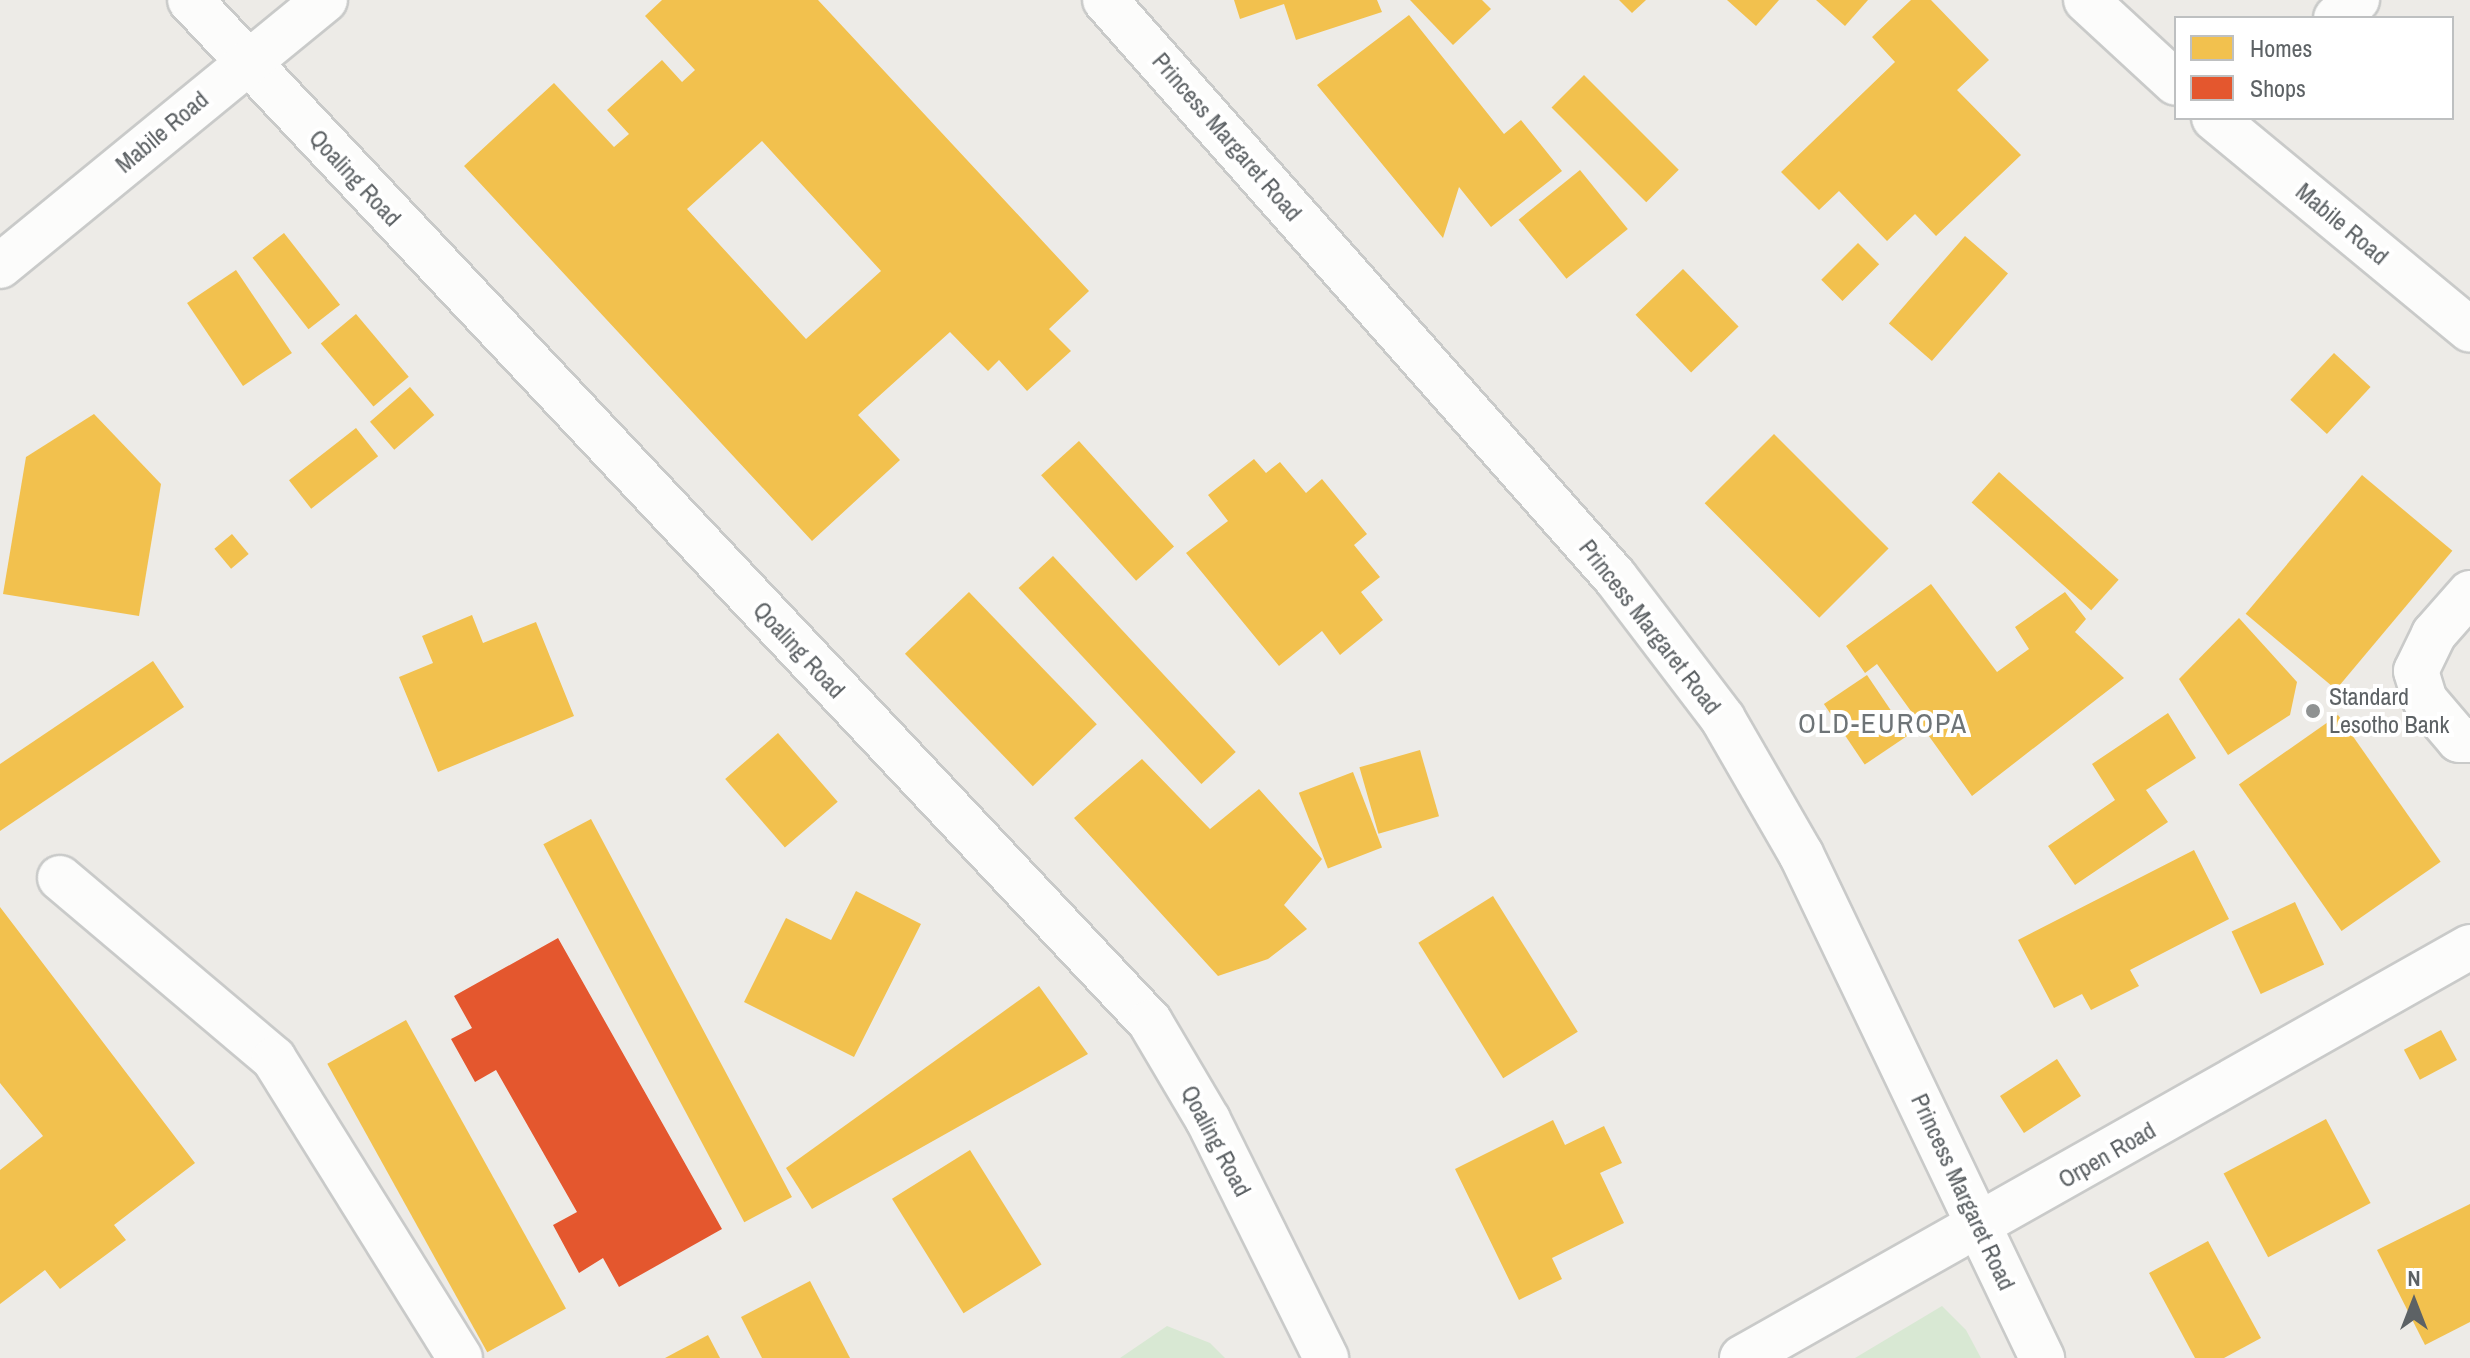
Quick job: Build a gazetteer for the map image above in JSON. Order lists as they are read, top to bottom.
{
  "streets": {
    "street": [
      "Mabile Road",
      "Princess Margaret Road",
      "Qoaling Road",
      "Orpen Road"
    ]
  },
  "crossings": [
    ["Mabile Road", "Qoaling Road"],
    ["Princess Margaret Road", "Orpen Road"]
  ],
  "districts": ["OLD-EUROPA"],
  "places": ["Standard Lesotho Bank"],
  "legend": ["Homes", "Shops"],
  "north": "top"
}
